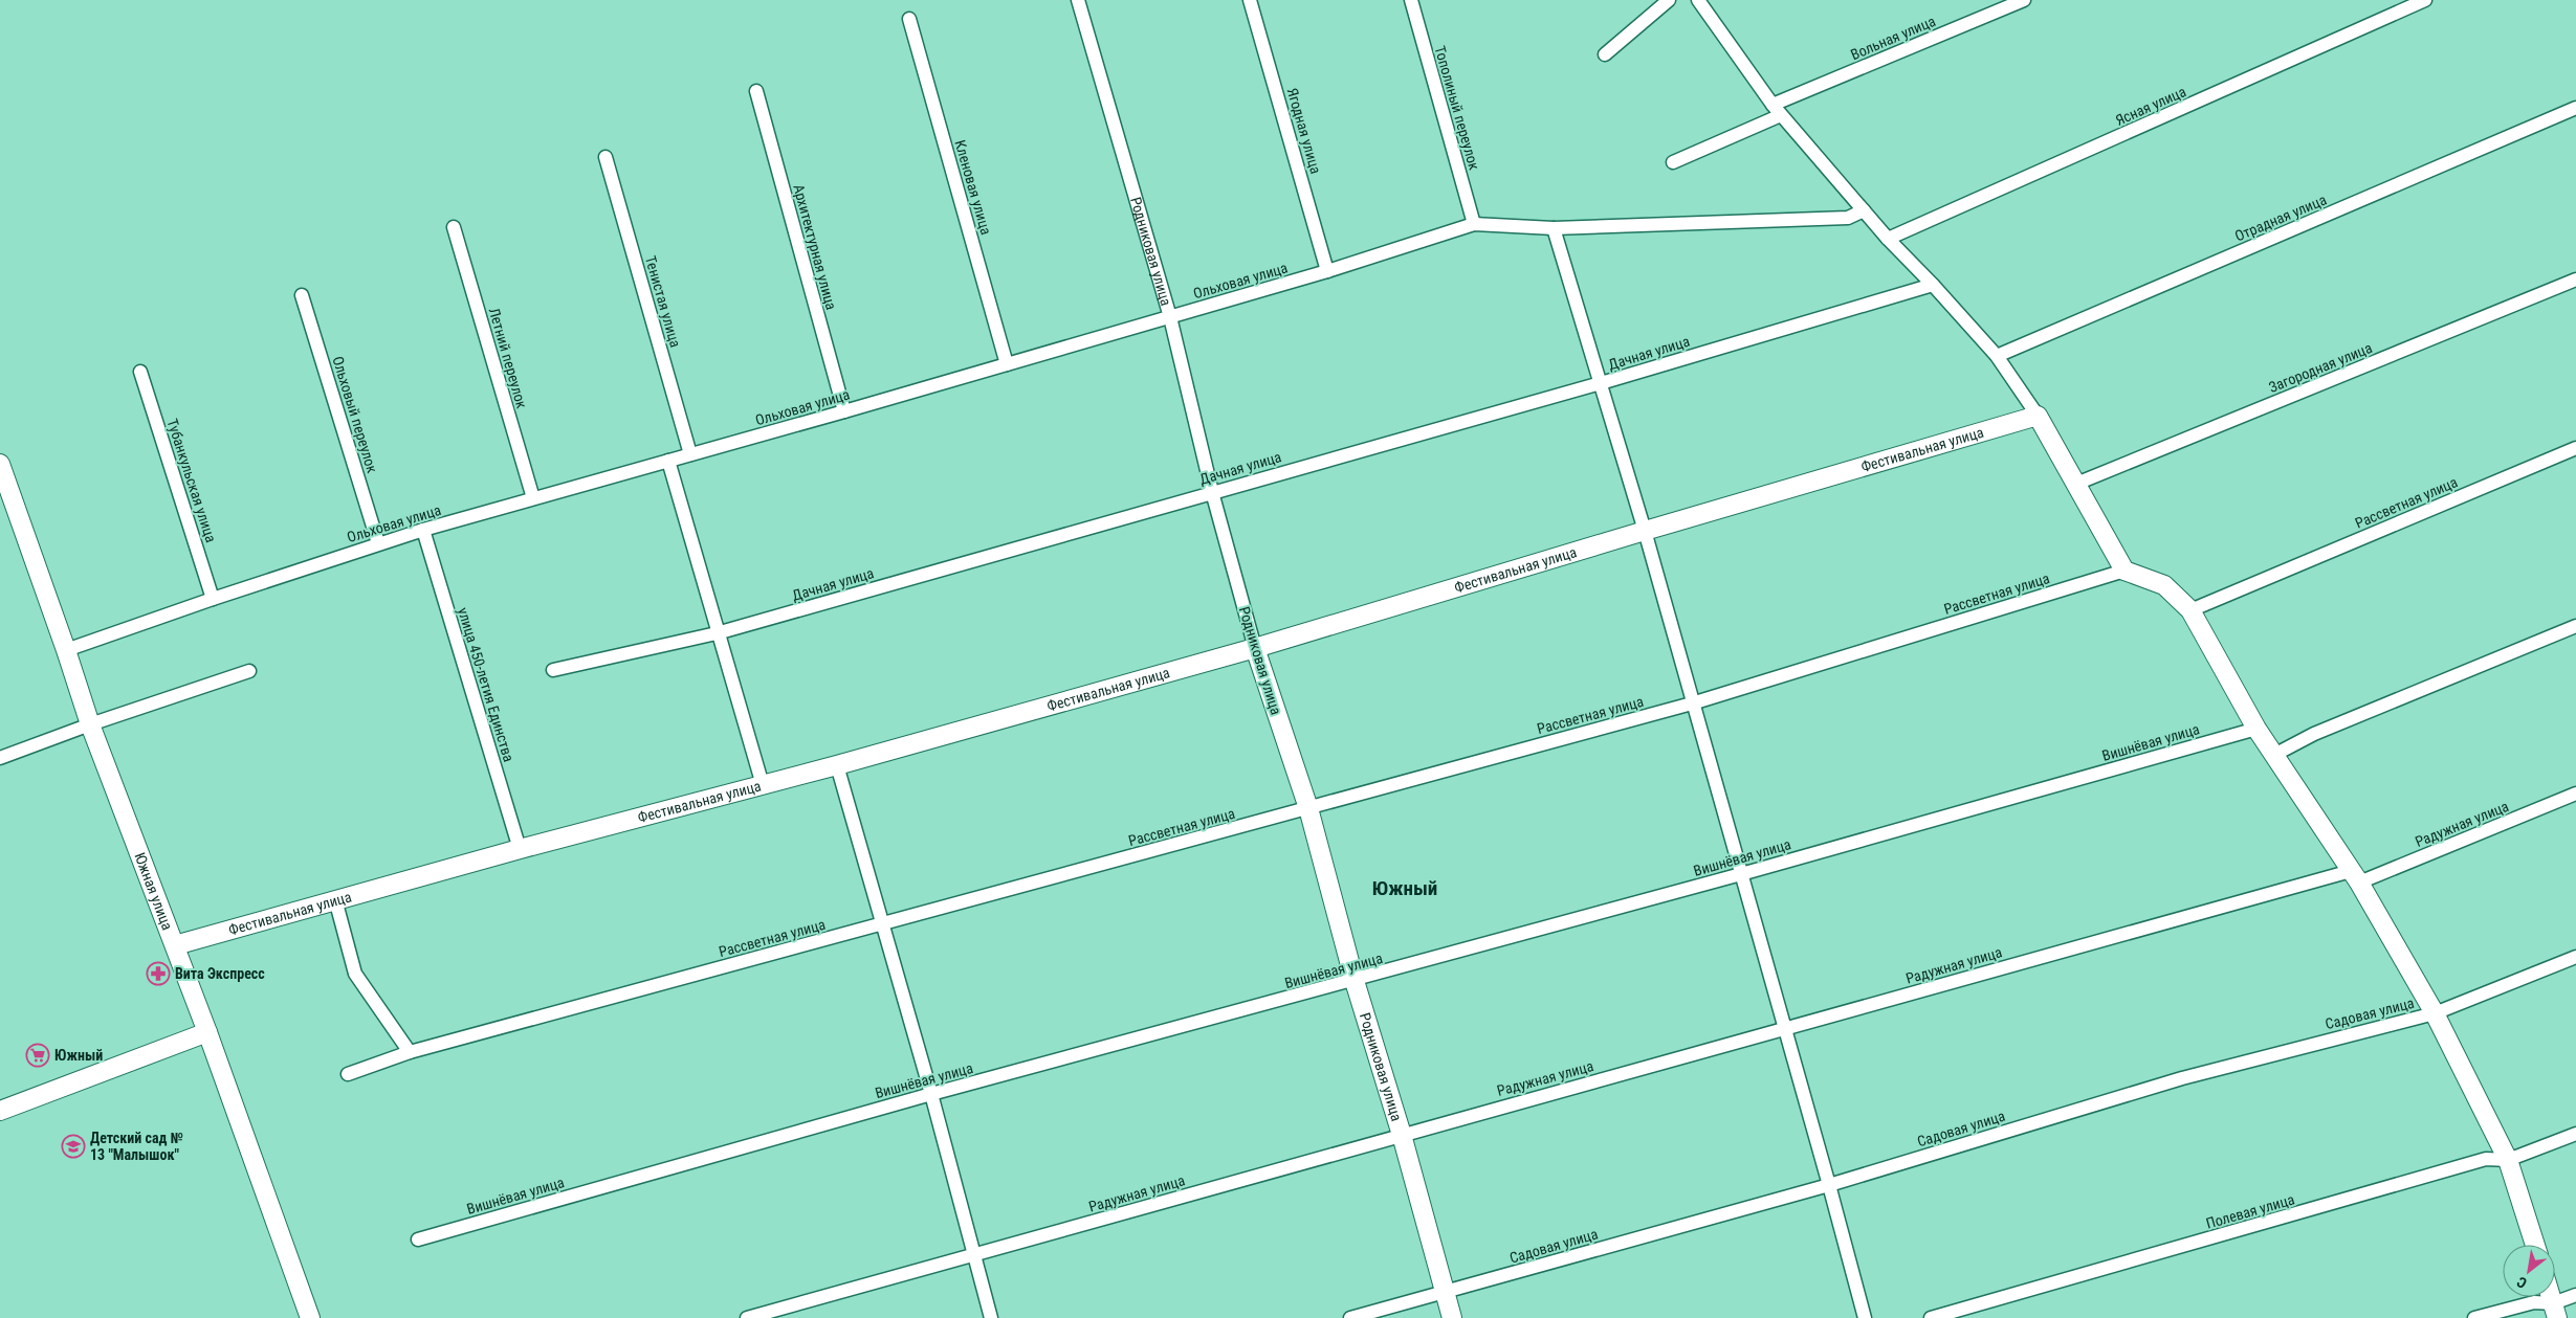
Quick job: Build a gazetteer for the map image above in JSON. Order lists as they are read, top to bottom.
{
  "streets": {
    "street": [
      "Вольная улица",
      "Ясная улица",
      "Тополиный переулок",
      "Ягодная улица",
      "Кленовая улица",
      "Отрадная улица",
      "Архитектурная улица",
      "Родниковая улица",
      "Ольховая улица",
      "Тенистая улица",
      "Дачная улица",
      "Летний переулок",
      "Загородная улица",
      "Ольховый переулок",
      "Фестивальная улица",
      "Тубанкульская улица",
      "Рассветная улица",
      "улица 450-летия Единства",
      "Вишнёвая улица",
      "Радужная улица",
      "Южная улица",
      "Садовая улица",
      "Полевая улица"
    ]
  },
  "crossings": [
    ["Тополиный переулок", "Ольховая улица"],
    ["Ягодная улица", "Ольховая улица"],
    ["Кленовая улица", "Ольховая улица"],
    ["Архитектурная улица", "Ольховая улица"],
    ["Родниковая улица", "Ольховая улица"],
    ["Родниковая улица", "Дачная улица"],
    ["Родниковая улица", "Фестивальная улица"],
    ["Родниковая улица", "Рассветная улица"],
    ["Родниковая улица", "Вишнёвая улица"],
    ["Родниковая улица", "Радужная улица"],
    ["Родниковая улица", "Садовая улица"],
    ["Ольховая улица", "Тенистая улица"],
    ["Ольховая улица", "Летний переулок"],
    ["Ольховая улица", "Ольховый переулок"],
    ["Ольховая улица", "Тубанкульская улица"],
    ["Ольховая улица", "улица 450-летия Единства"],
    ["Ольховая улица", "Южная улица"],
    ["Фестивальная улица", "улица 450-летия Единства"],
    ["Фестивальная улица", "Южная улица"]
  ],
  "districts": ["Южный"],
  "places": {
    "pharmacy": ["Вита Экспресс"],
    "supermarket": ["Южный"],
    "school or university": ["Детский сад № 13 \"Малышок\""]
  },
  "north": "bottom left"
}
